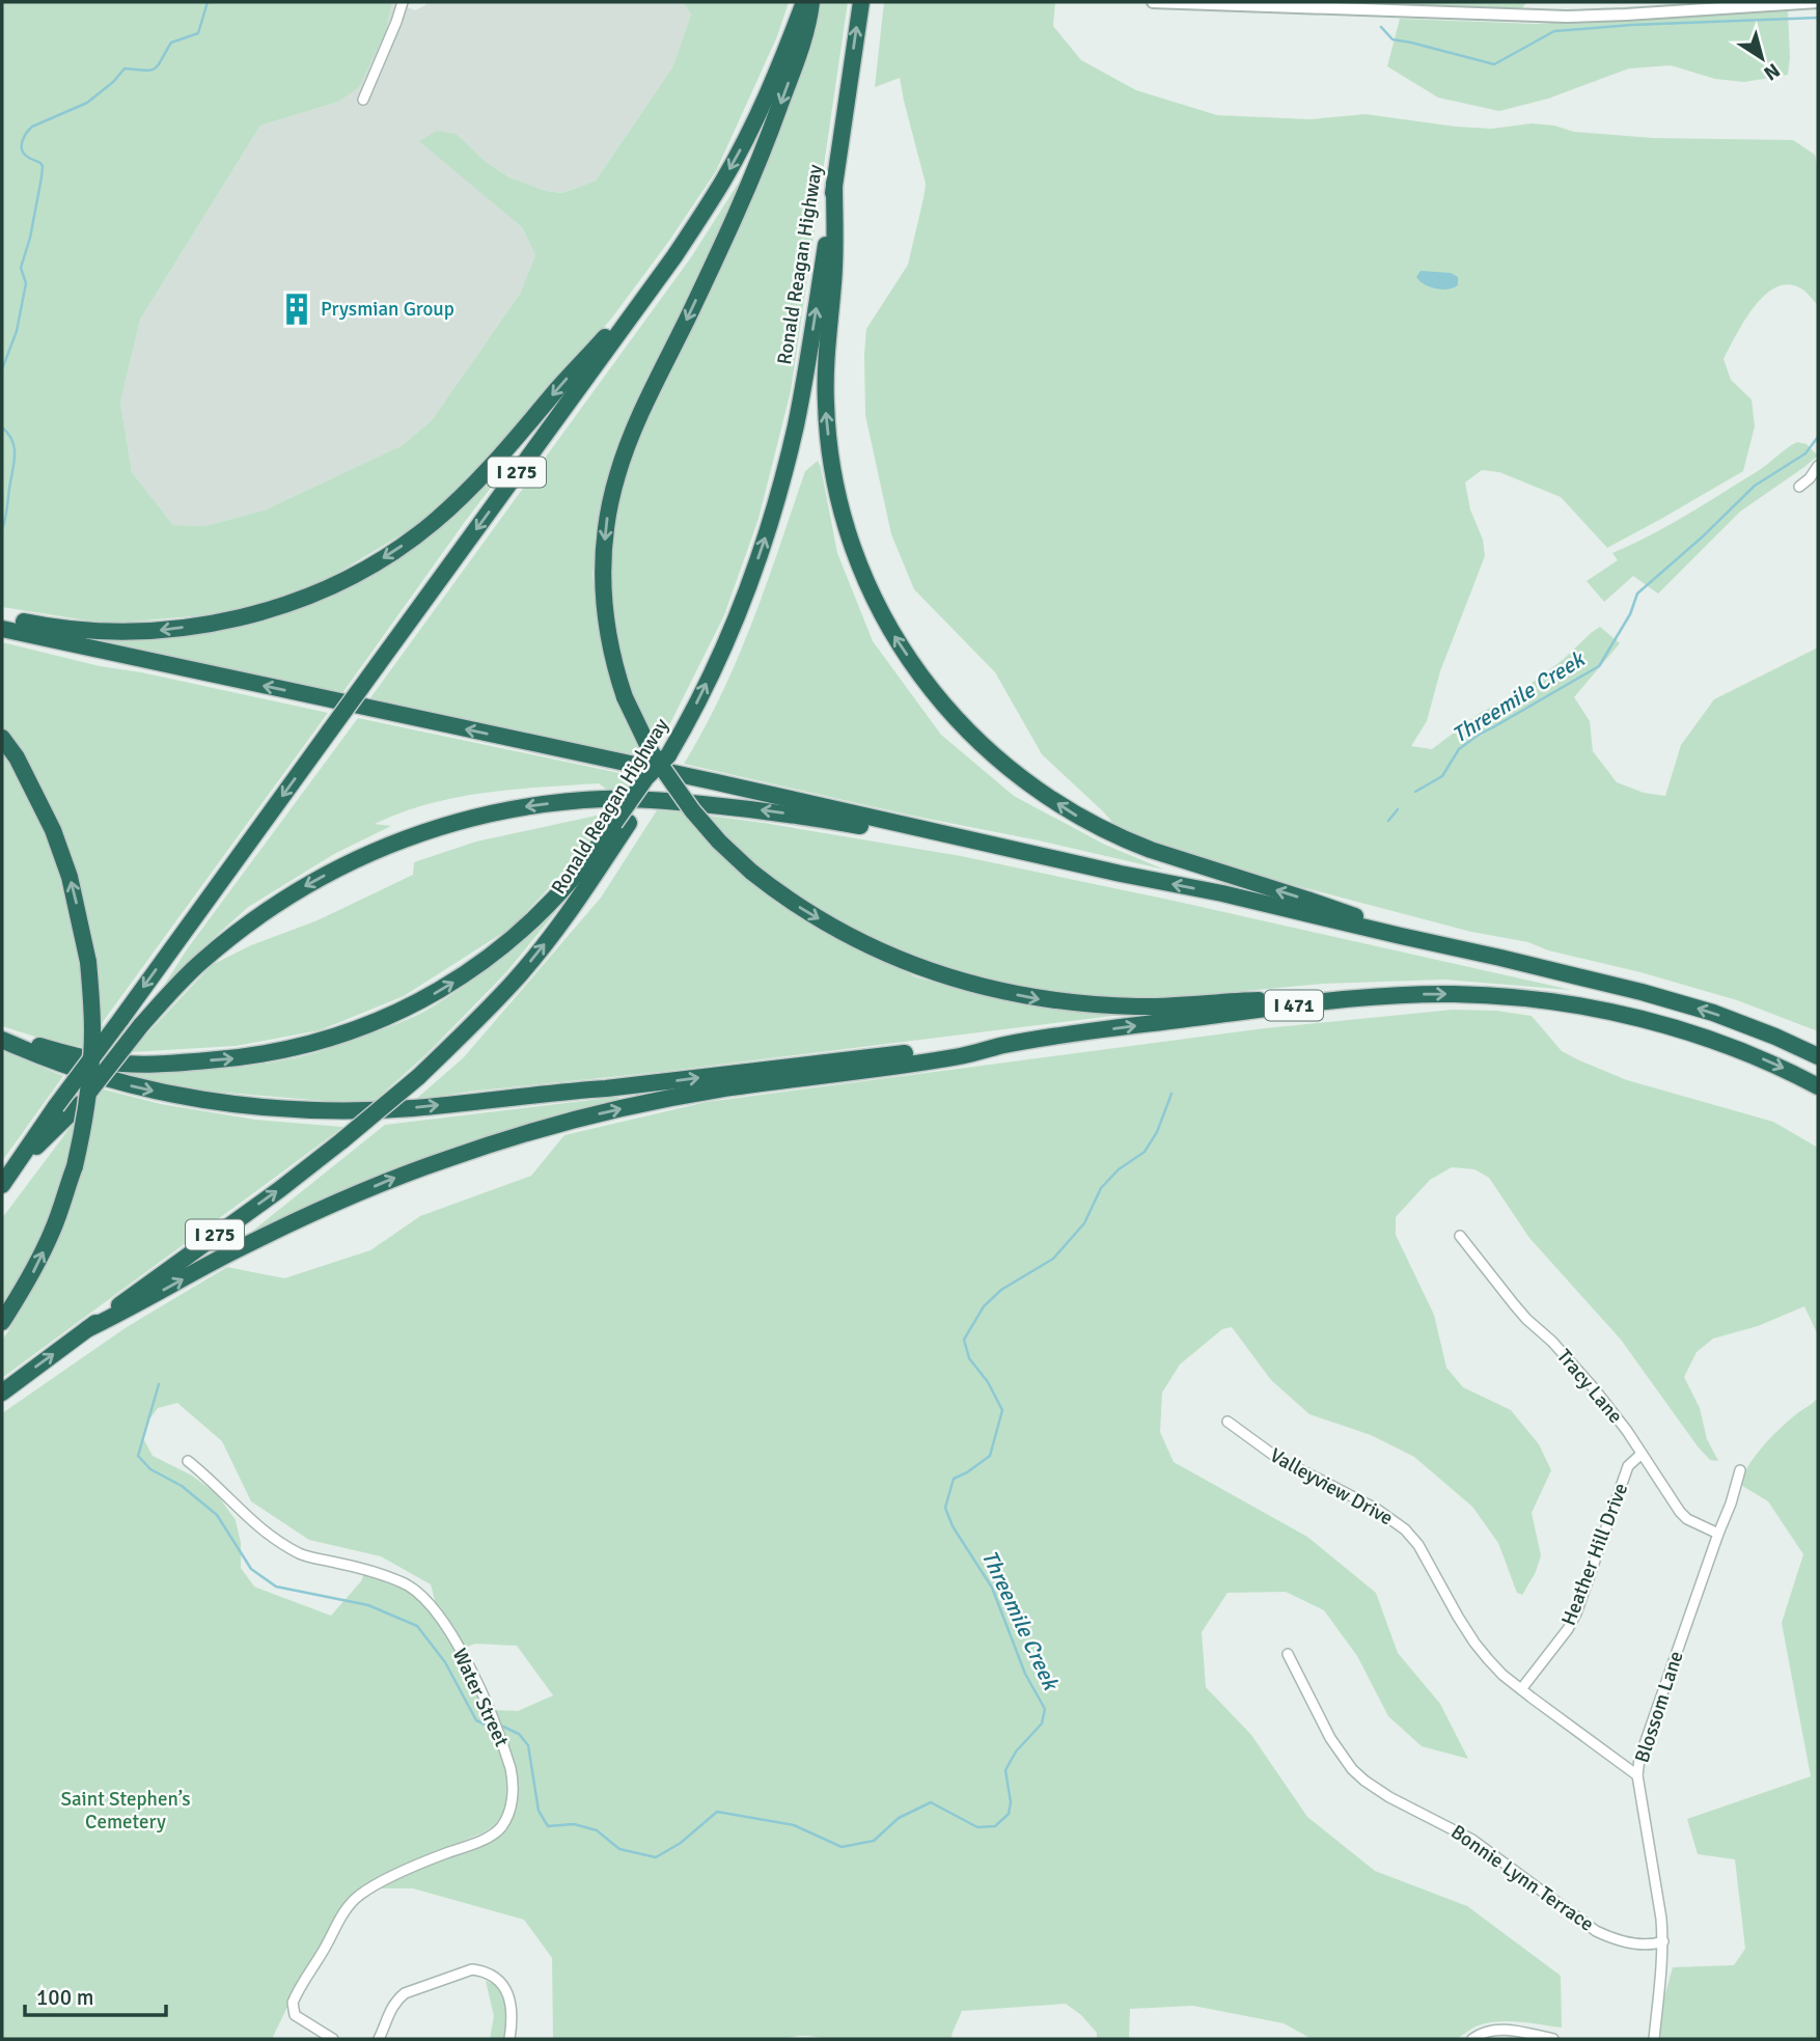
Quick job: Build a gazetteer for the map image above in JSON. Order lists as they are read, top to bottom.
{
  "streets": {
    "highway": ["Ronald Reagan Highway", "I 275", "I 471"],
    "street": [
      "Tracy Lane",
      "Valleyview Drive",
      "Heather Hill Drive",
      "Water Street",
      "Blossom Lane",
      "Bonnie Lynn Terrace"
    ]
  },
  "crossings": [
    ["Tracy Lane", "Heather Hill Drive"],
    ["Tracy Lane", "Blossom Lane"],
    ["Valleyview Drive", "Heather Hill Drive"],
    ["Valleyview Drive", "Blossom Lane"],
    ["Blossom Lane", "Bonnie Lynn Terrace"]
  ],
  "one_way": ["Ronald Reagan Highway"],
  "water": ["Threemile Creek"],
  "parks": ["Saint Stephen’s Cemetery"],
  "places": {
    "building": ["Prysmian Group"]
  },
  "scale_bar": "100 m",
  "north": "bottom right"
}
